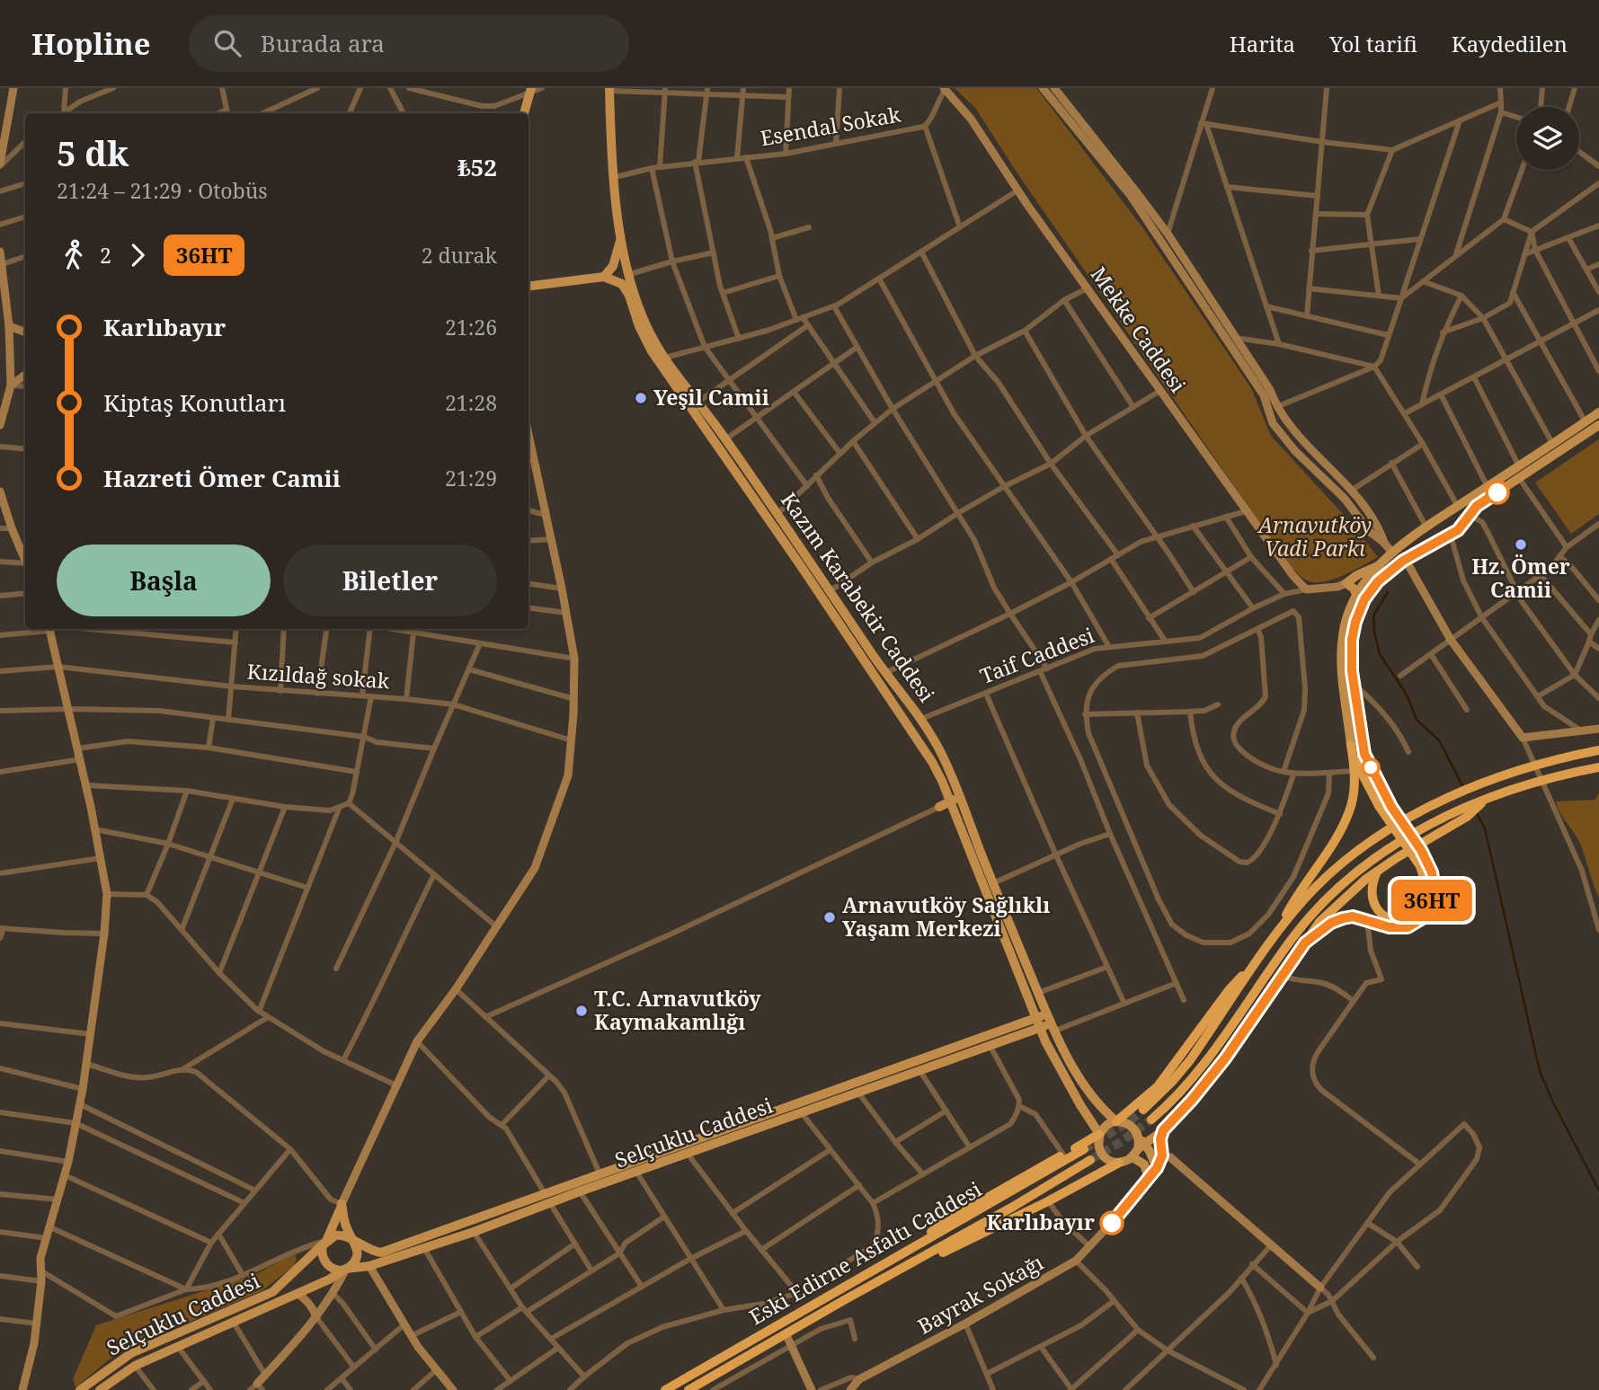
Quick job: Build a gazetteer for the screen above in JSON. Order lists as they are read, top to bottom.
{
  "streets": {
    "highway": ["Eski Edirne Asfaltı Caddesi"],
    "main road": [
      "Mekke Caddesi",
      "Kazım Karabekir Caddesi",
      "Taif Caddesi",
      "Selçuklu Caddesi",
      "Bayrak Sokağı"
    ],
    "street": ["Esendal Sokak", "Kızıldağ sokak"]
  },
  "crossings": [
    ["Esendal Sokak", "Mekke Caddesi"],
    ["Esendal Sokak", "Kazım Karabekir Caddesi"],
    ["Mekke Caddesi", "Taif Caddesi"],
    ["Kazım Karabekir Caddesi", "Taif Caddesi"],
    ["Kazım Karabekir Caddesi", "Selçuklu Caddesi"]
  ],
  "parks": ["Arnavutköy Vadi Parkı"],
  "places": [
    "Yeşil Camii",
    "Hz. Ömer Camii",
    "Arnavutköy Sağlıklı Yaşam Merkezi",
    "T.C. Arnavutköy Kaymakamlığı",
    "Karlıbayır"
  ],
  "lines": ["bus line 36HT"],
  "page": {
    "header": "Hopline",
    "search": "Burada ara",
    "nav": ["Harita", "Yol tarifi", "Kaydedilen"],
    "on_map": "36HT",
    "heading": ["5 dk", "21:24 – 21:29 · Otobüs", "₺52"],
    "legs": ["2", "36HT", "2 durak"],
    "list": [
      {
        "name": "Karlıbayır",
        "value": "21:26"
      },
      {
        "name": "Kiptaş Konutları",
        "value": "21:28"
      },
      {
        "name": "Hazreti Ömer Camii",
        "value": "21:29"
      }
    ],
    "buttons": ["Başla", "Biletler"]
  }
}
